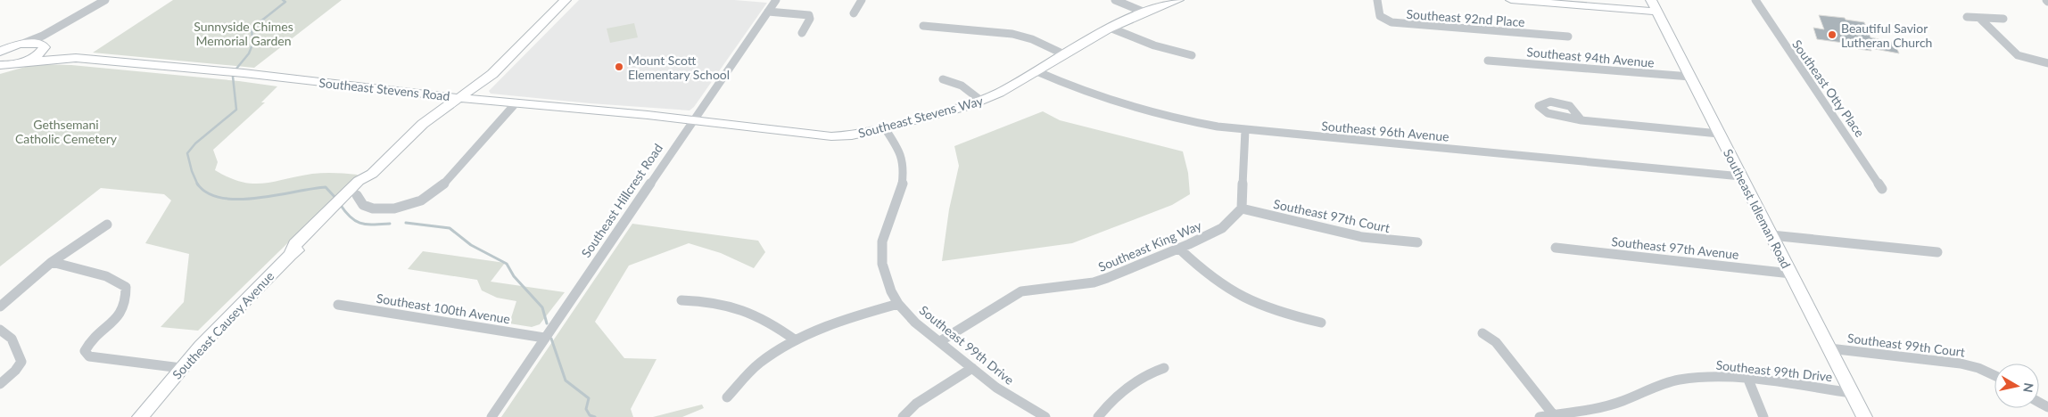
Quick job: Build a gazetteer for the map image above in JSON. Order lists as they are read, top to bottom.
{
  "streets": {
    "street": [
      "Southeast 92nd Place",
      "Southeast 94th Avenue",
      "Southeast Otty Place",
      "Southeast Stevens Road",
      "Southeast Stevens Way",
      "Southeast 96th Avenue",
      "Southeast Hillcrest Road",
      "Southeast Idleman Road",
      "Southeast 97th Court",
      "Southeast King Way",
      "Southeast 97th Avenue",
      "Southeast 100th Avenue",
      "Southeast Causey Avenue",
      "Southeast 99th Drive",
      "Southeast 99th Court"
    ]
  },
  "crossings": [
    ["Southeast 94th Avenue", "Southeast Idleman Road"],
    ["Southeast Stevens Road", "Southeast Stevens Way"],
    ["Southeast Stevens Road", "Southeast Hillcrest Road"],
    ["Southeast Stevens Road", "Southeast Causey Avenue"],
    ["Southeast Stevens Way", "Southeast 96th Avenue"],
    ["Southeast Stevens Way", "Southeast Hillcrest Road"],
    ["Southeast Stevens Way", "Southeast 99th Drive"],
    ["Southeast 96th Avenue", "Southeast Idleman Road"],
    ["Southeast Hillcrest Road", "Southeast 100th Avenue"],
    ["Southeast Idleman Road", "Southeast 97th Avenue"],
    ["Southeast Idleman Road", "Southeast 99th Drive"],
    ["Southeast Idleman Road", "Southeast 99th Court"],
    ["Southeast 97th Court", "Southeast King Way"],
    ["Southeast King Way", "Southeast 99th Drive"]
  ],
  "parks": ["Sunnyside Chimes Memorial Garden", "Gethsemani Catholic Cemetery"],
  "places": ["Beautiful Savior Lutheran Church", "Mount Scott Elementary School"],
  "north": "right"
}
